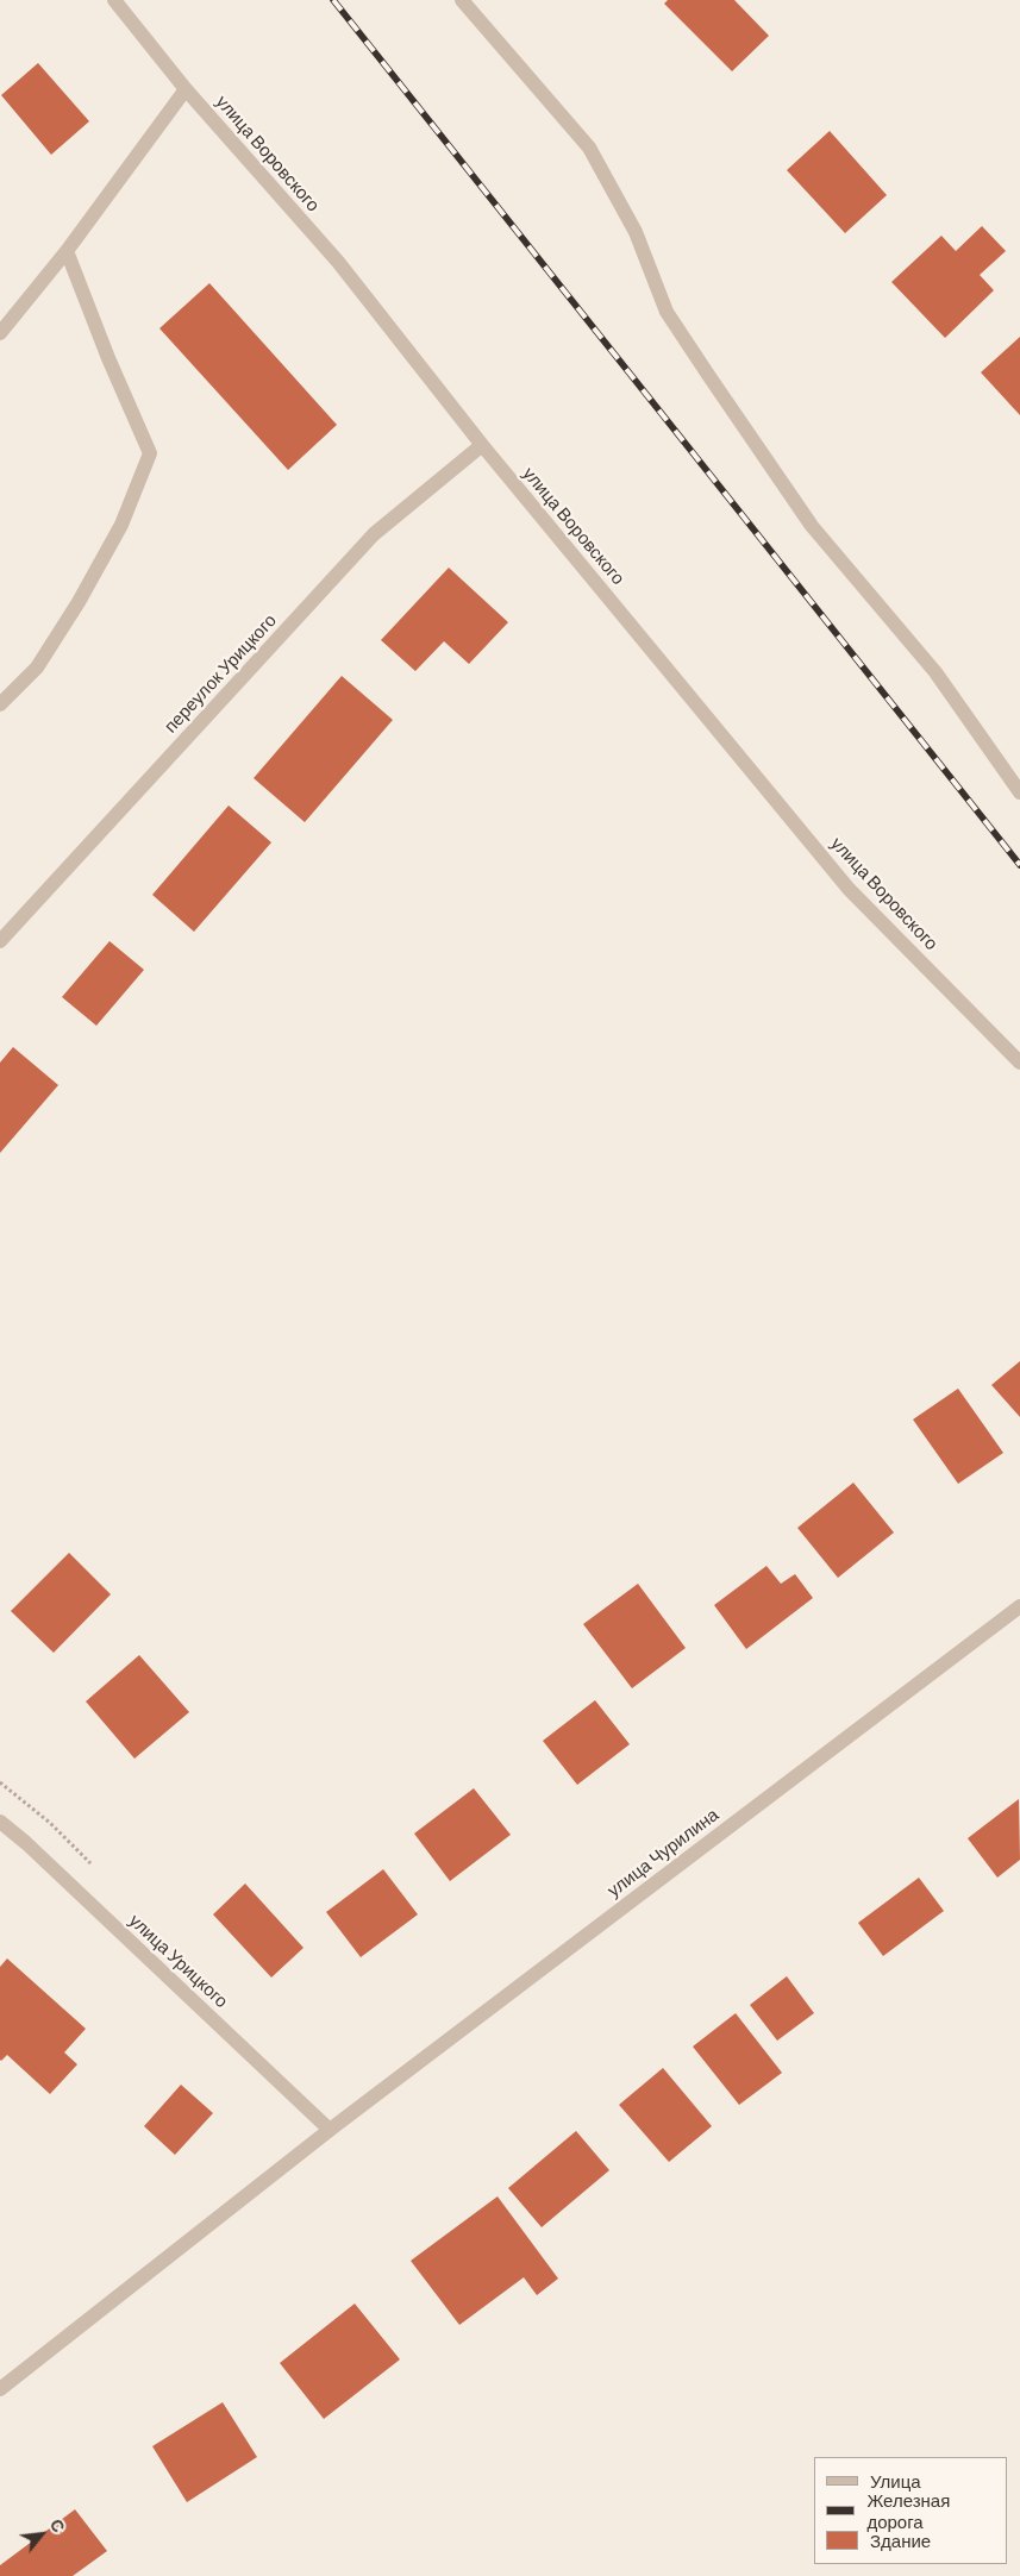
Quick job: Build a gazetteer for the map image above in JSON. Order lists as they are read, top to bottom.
{
  "streets": {
    "street": [
      "улица Воровского",
      "переулок Урицкого",
      "улица Чурилина",
      "улица Урицкого"
    ]
  },
  "crossings": [
    ["улица Воровского", "переулок Урицкого"],
    ["улица Чурилина", "улица Урицкого"]
  ],
  "legend": ["Улица", "Железная дорога", "Здание"],
  "north": "top right"
}
